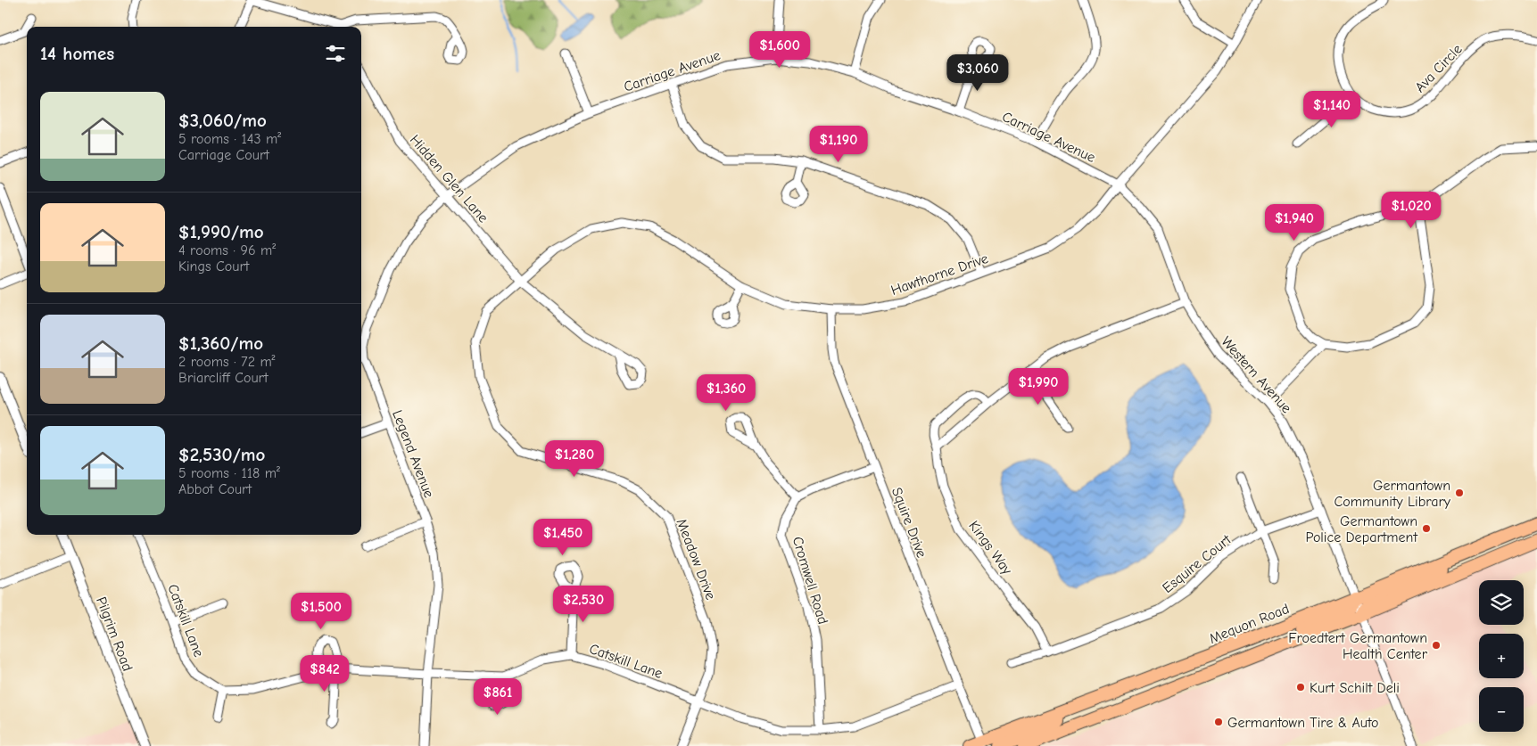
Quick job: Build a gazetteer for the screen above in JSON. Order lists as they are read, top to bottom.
{
  "streets": {
    "main road": ["Mequon Road"],
    "street": [
      "Ava Circle",
      "Carriage Avenue",
      "Hidden Glen Lane",
      "Hawthorne Drive",
      "Western Avenue",
      "Legend Avenue",
      "Squire Drive",
      "Kings Way",
      "Meadow Drive",
      "Esquire Court",
      "Cromwell Road",
      "Catskill Lane",
      "Pilgrim Road"
    ]
  },
  "crossings": [
    ["Carriage Avenue", "Hidden Glen Lane"],
    ["Carriage Avenue", "Hawthorne Drive"],
    ["Carriage Avenue", "Western Avenue"],
    ["Carriage Avenue", "Legend Avenue"],
    ["Hidden Glen Lane", "Hawthorne Drive"],
    ["Hidden Glen Lane", "Legend Avenue"],
    ["Hidden Glen Lane", "Meadow Drive"],
    ["Hawthorne Drive", "Western Avenue"],
    ["Hawthorne Drive", "Squire Drive"],
    ["Hawthorne Drive", "Meadow Drive"],
    ["Western Avenue", "Esquire Court"],
    ["Western Avenue", "Mequon Road"],
    ["Legend Avenue", "Catskill Lane"],
    ["Squire Drive", "Catskill Lane"],
    ["Squire Drive", "Mequon Road"],
    ["Kings Way", "Esquire Court"],
    ["Meadow Drive", "Catskill Lane"],
    ["Cromwell Road", "Catskill Lane"]
  ],
  "places": [
    "Germantown Community Library",
    "Germantown Police Department",
    "Froedtert Germantown Health Center",
    "Kurt Schilt Deli",
    "Germantown Tire & Auto"
  ],
  "page": {
    "heading": "14 homes",
    "price": [
      "$1,600",
      "$3,060",
      "$1,140",
      "$1,190",
      "$1,020",
      "$1,940",
      "$1,990",
      "$1,360",
      "$1,280",
      "$1,450",
      "$2,530",
      "$1,500",
      "$842",
      "$861"
    ],
    "list": [
      {
        "name": "$3,060/mo",
        "note": "5 rooms · 143 m² · Carriage Court"
      },
      {
        "name": "$1,990/mo",
        "note": "4 rooms · 96 m² · Kings Court"
      },
      {
        "name": "$1,360/mo",
        "note": "2 rooms · 72 m² · Briarcliff Court"
      },
      {
        "name": "$2,530/mo",
        "note": "5 rooms · 118 m² · Abbot Court"
      }
    ],
    "map_buttons": ["+", "−"]
  }
}
